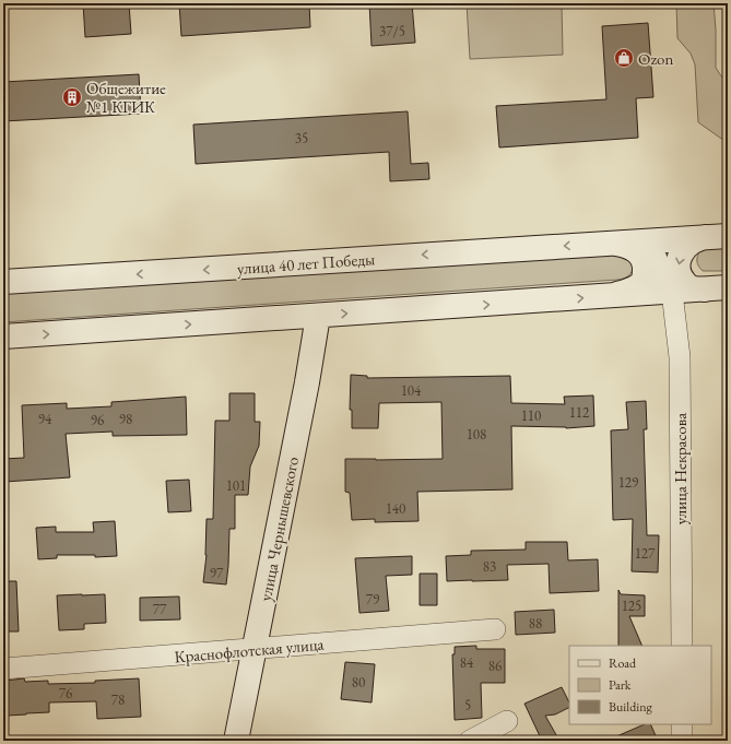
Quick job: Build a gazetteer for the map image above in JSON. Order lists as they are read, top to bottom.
{
  "streets": {
    "main road": ["улица 40 лет Победы", "улица Чернышевского"],
    "street": ["улица Некрасова", "Краснофлотская улица"]
  },
  "crossings": [
    ["улица 40 лет Победы", "улица Некрасова"],
    ["улица 40 лет Победы", "улица Чернышевского"],
    ["улица Чернышевского", "Краснофлотская улица"]
  ],
  "places": {
    "shop": ["Ozon"],
    "building": ["Общежитие №1 КГИК"]
  },
  "house_numbers": [
    "37/5",
    "35",
    "104",
    "112",
    "110",
    "94",
    "98",
    "96",
    "108",
    "129",
    "101",
    "140",
    "127",
    "83",
    "97",
    "79",
    "125",
    "77",
    "88",
    "84",
    "86",
    "80",
    "76",
    "78",
    "5"
  ],
  "legend": ["Road", "Park", "Building"]
}
